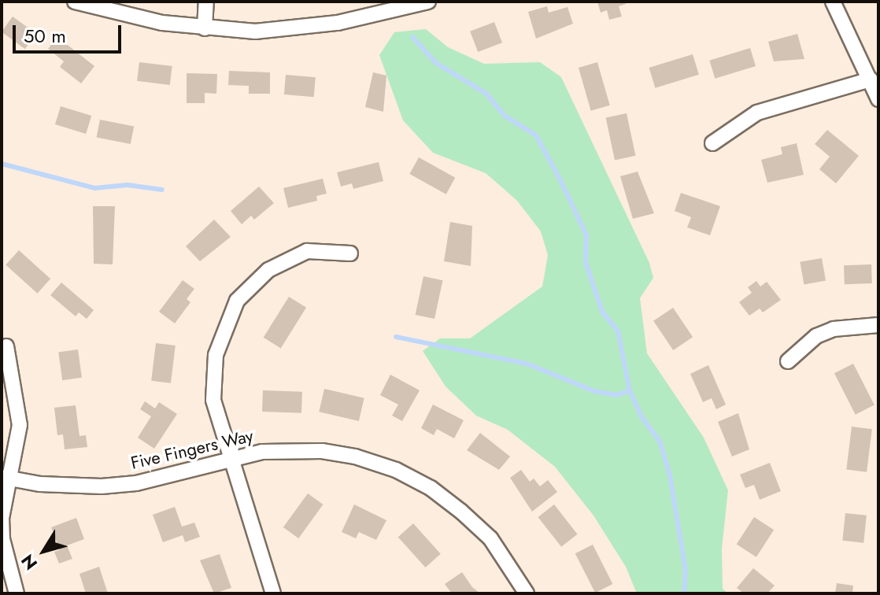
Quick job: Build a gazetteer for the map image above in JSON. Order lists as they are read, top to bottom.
{
  "streets": {
    "street": ["Five Fingers Way"]
  },
  "scale_bar": "50 m",
  "north": "bottom left"
}
